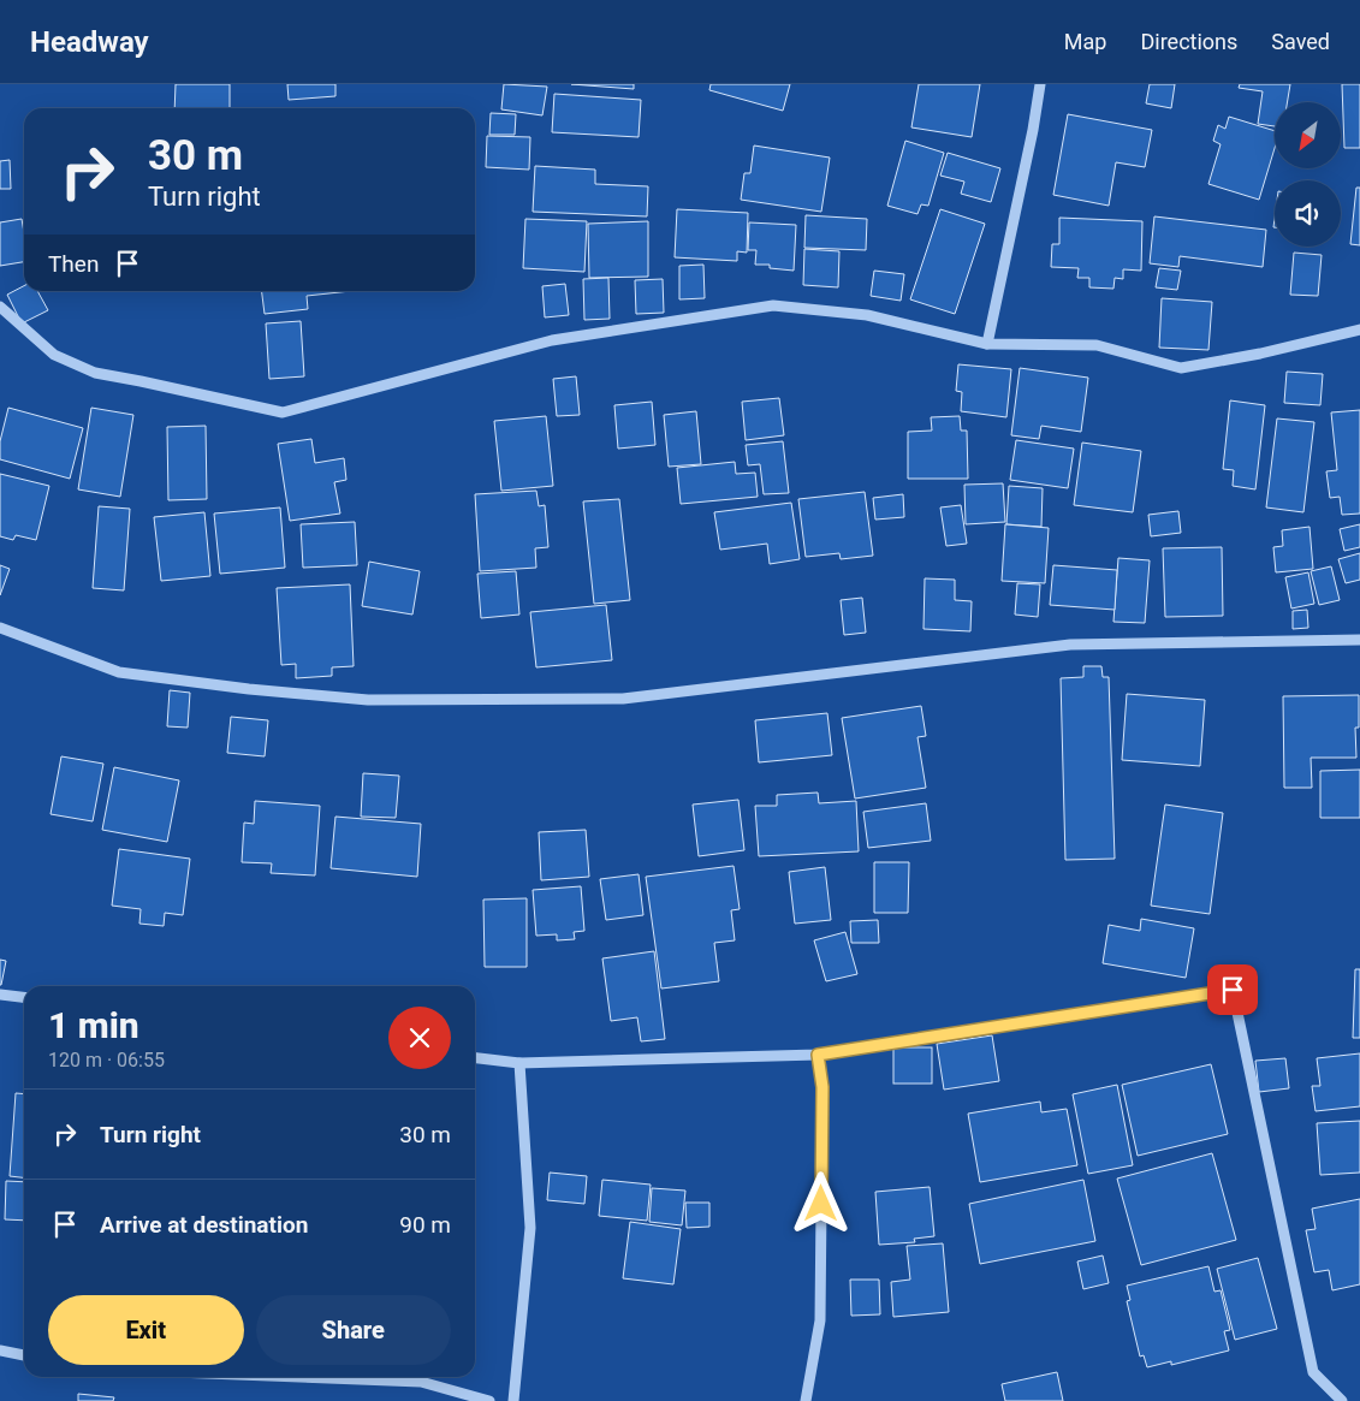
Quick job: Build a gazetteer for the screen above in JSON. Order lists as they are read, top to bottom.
{
  "north": "bottom left",
  "page": {
    "header": "Headway",
    "nav": ["Map", "Directions", "Saved"],
    "turn": ["30 m", "Turn right"],
    "then": "Then",
    "heading": ["1 min", "120 m · 06:55"],
    "list": [
      {
        "name": "Turn right",
        "value": "30 m"
      },
      {
        "name": "Arrive at destination",
        "value": "90 m"
      }
    ],
    "buttons": ["Exit", "Share"]
  }
}
